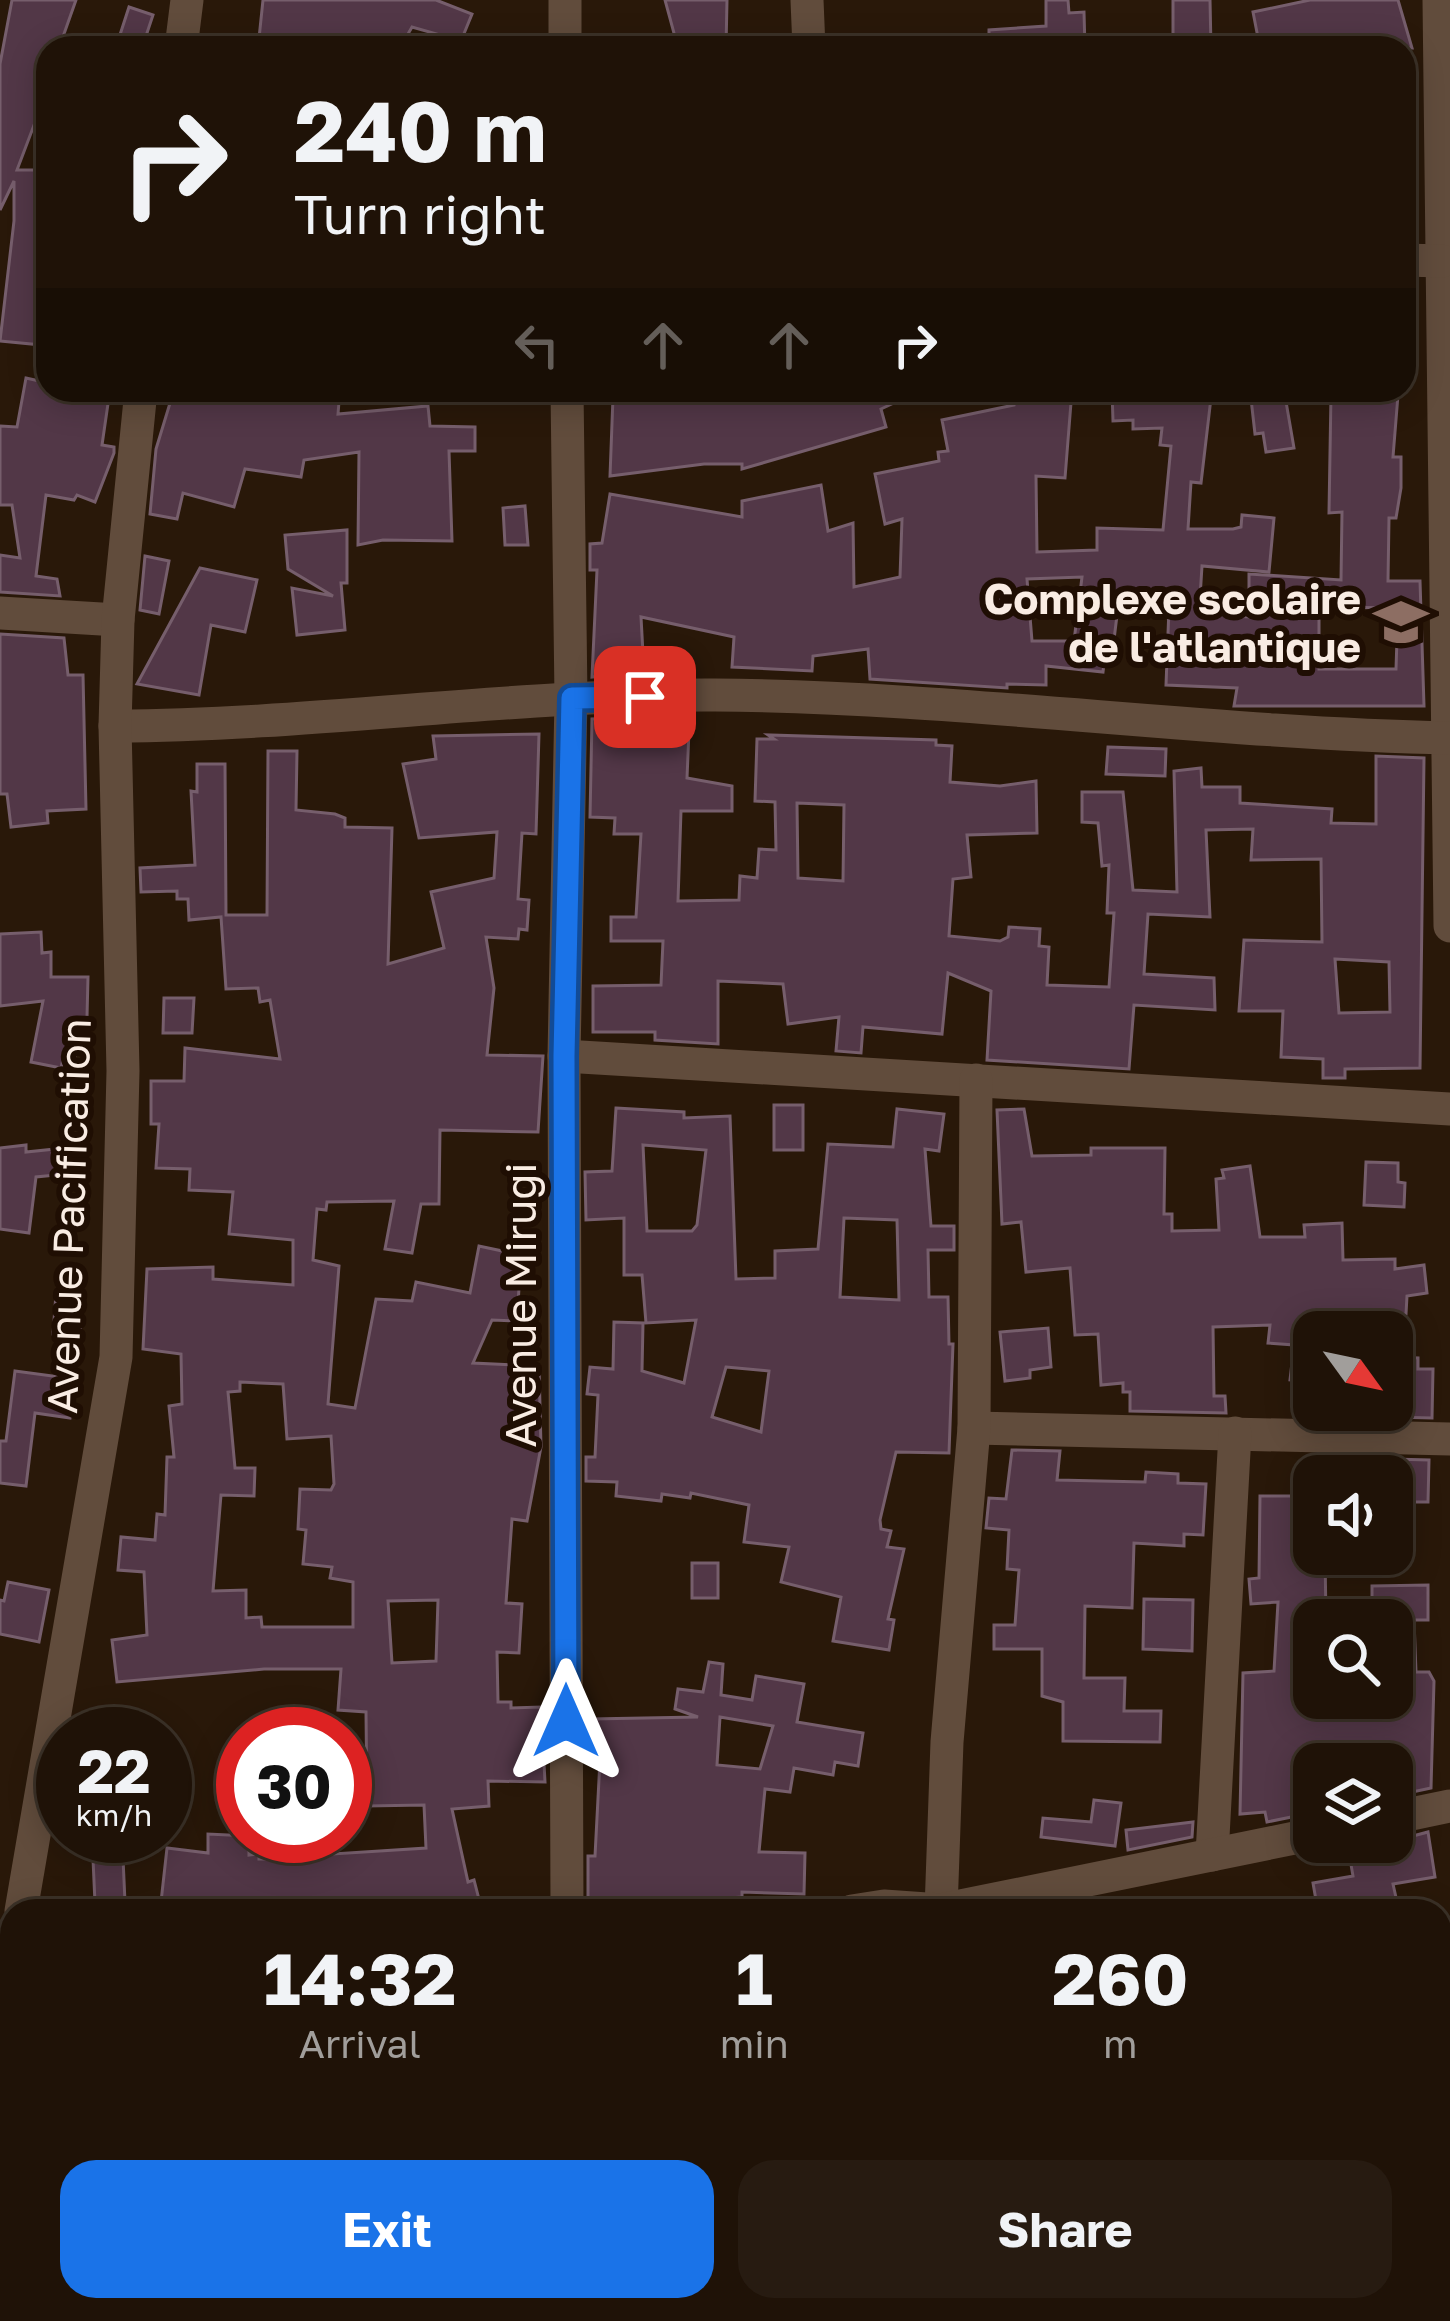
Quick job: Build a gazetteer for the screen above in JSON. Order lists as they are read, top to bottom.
{
  "streets": {
    "street": ["Avenue Pacification", "Avenue Mirugi"]
  },
  "places": {
    "school or university": ["Complexe scolaire de l'atlantique"]
  },
  "north": "bottom right",
  "page": {
    "turn": ["240 m", "Turn right"],
    "speed": "22 km/h",
    "limit": "30",
    "eta": [
      "14:32",
      "Arrival",
      "1",
      "min",
      "260",
      "m"
    ],
    "buttons": ["Exit", "Share"]
  }
}
